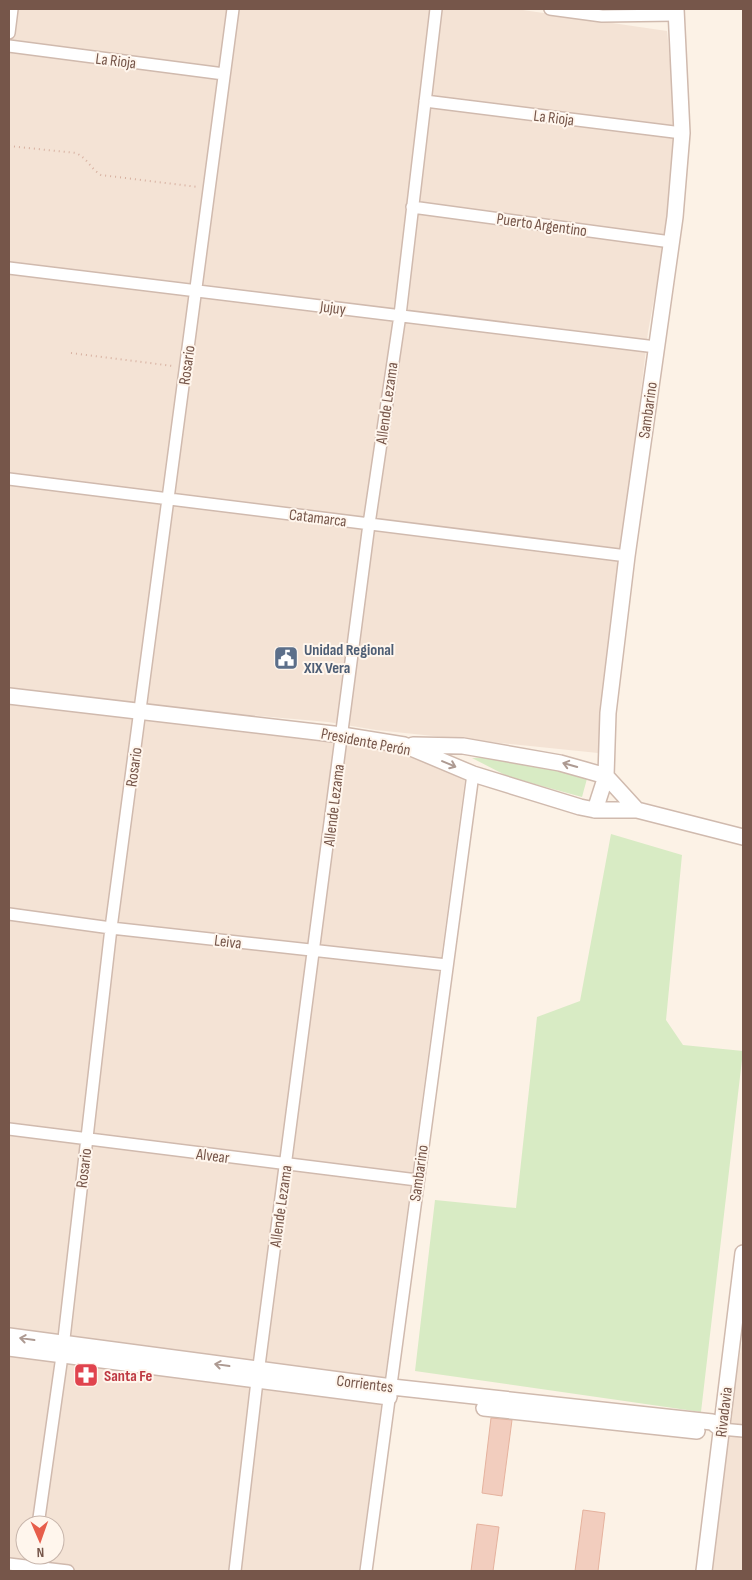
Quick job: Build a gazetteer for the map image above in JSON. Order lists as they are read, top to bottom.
{
  "streets": {
    "street": [
      "La Rioja",
      "Puerto Argentino",
      "Jujuy",
      "Rosario",
      "Allende Lezama",
      "Sambarino",
      "Catamarca",
      "Presidente Perón",
      "Leiva",
      "Alvear",
      "Corrientes",
      "Rivadavia"
    ]
  },
  "crossings": [
    ["La Rioja", "Rosario"],
    ["La Rioja", "Allende Lezama"],
    ["La Rioja", "Sambarino"],
    ["Puerto Argentino", "Allende Lezama"],
    ["Puerto Argentino", "Sambarino"],
    ["Jujuy", "Rosario"],
    ["Jujuy", "Allende Lezama"],
    ["Jujuy", "Sambarino"],
    ["Rosario", "Catamarca"],
    ["Rosario", "Presidente Perón"],
    ["Rosario", "Leiva"],
    ["Rosario", "Alvear"],
    ["Rosario", "Corrientes"],
    ["Allende Lezama", "Catamarca"],
    ["Allende Lezama", "Presidente Perón"],
    ["Allende Lezama", "Leiva"],
    ["Allende Lezama", "Alvear"],
    ["Allende Lezama", "Corrientes"],
    ["Sambarino", "Catamarca"],
    ["Sambarino", "Presidente Perón"],
    ["Sambarino", "Leiva"],
    ["Sambarino", "Alvear"],
    ["Sambarino", "Corrientes"],
    ["Corrientes", "Rivadavia"]
  ],
  "places": {
    "public building": ["Unidad Regional XIX Vera"],
    "pharmacy": ["Santa Fe"]
  },
  "north": "bottom"
}
